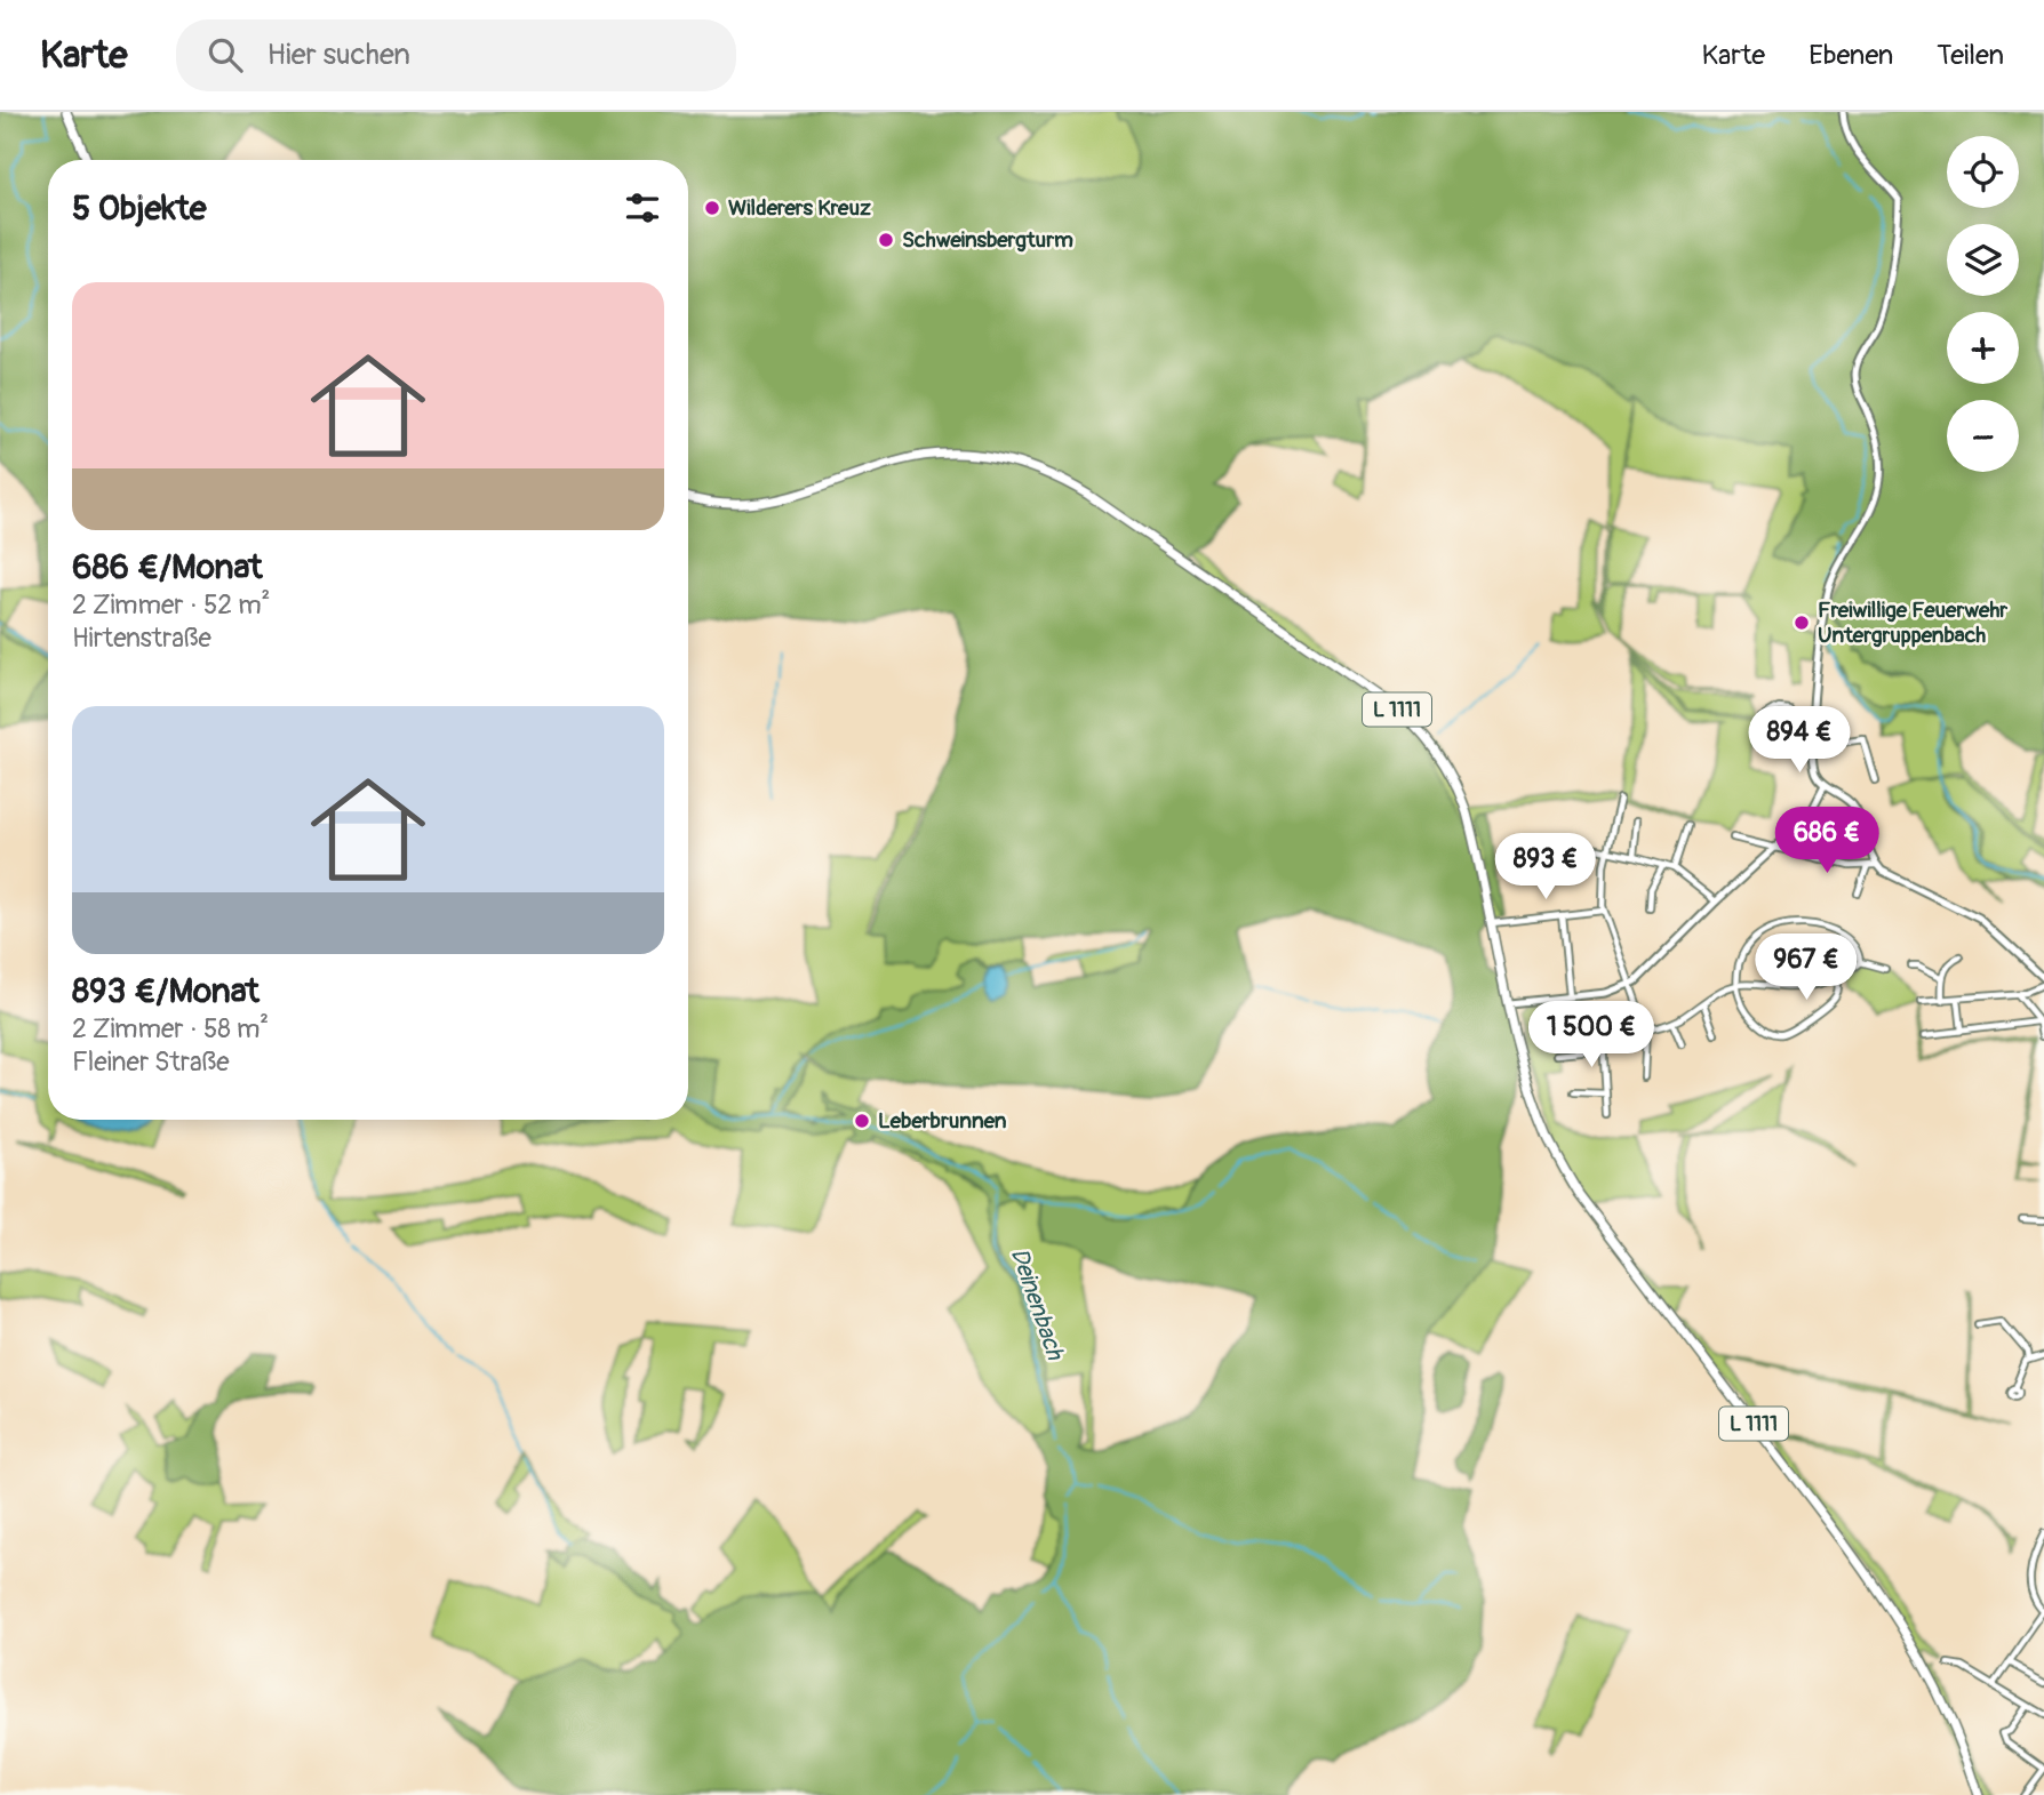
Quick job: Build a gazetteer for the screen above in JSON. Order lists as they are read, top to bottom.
{
  "streets": {
    "main road": ["L 1111"]
  },
  "water": ["Deinenbach"],
  "places": [
    "Wilderers Kreuz",
    "Schweinsbergturm",
    "Freiwillige Feuerwehr Untergruppenbach",
    "Leberbrunnen"
  ],
  "page": {
    "header": "Karte",
    "search": "Hier suchen",
    "nav": ["Karte", "Ebenen", "Teilen"],
    "map_buttons": ["+", "−"],
    "heading": "5 Objekte",
    "list": [
      {
        "name": "686 €/Monat",
        "note": "2 Zimmer · 52 m² · Hirtenstraße"
      },
      {
        "name": "893 €/Monat",
        "note": "2 Zimmer · 58 m² · Fleiner Straße"
      }
    ],
    "price": [
      "894 €",
      "686 €",
      "893 €",
      "967 €",
      "1 500 €"
    ]
  }
}
